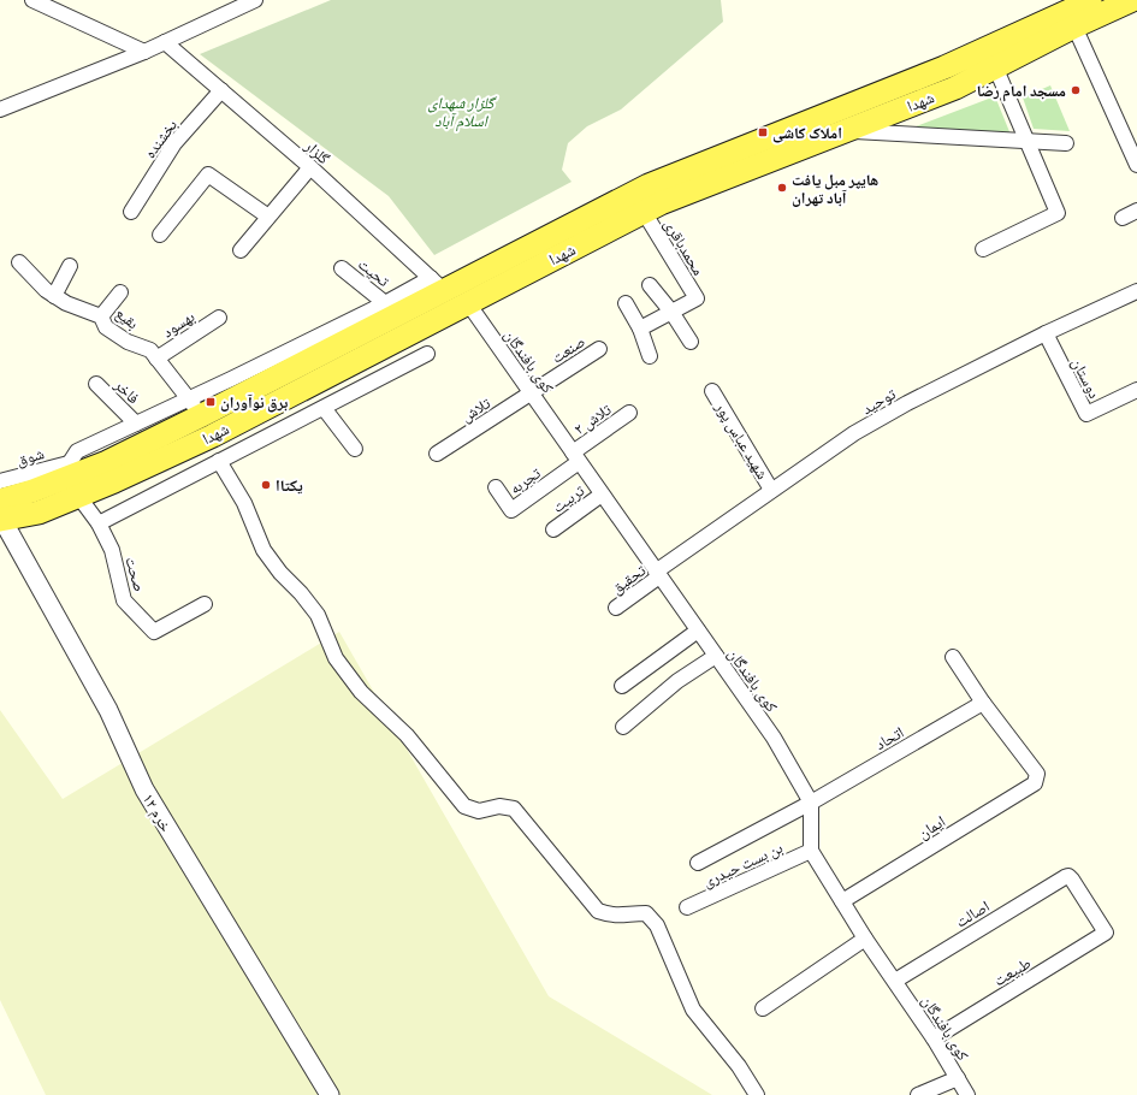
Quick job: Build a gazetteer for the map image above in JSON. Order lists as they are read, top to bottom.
{
  "streets": {
    "main road": ["شهدا"],
    "street": [
      "بخشنده",
      "گلزار",
      "محمدباقری",
      "تحیت",
      "بقیع",
      "بهسود",
      "صنعت",
      "کوی بافندگان",
      "دوستان",
      "فاخر",
      "توحید",
      "تلاش",
      "تلاش ۲",
      "شهید عباس پور",
      "شوق",
      "تجربه",
      "تربیت",
      "صحت",
      "تحقیق",
      "اتحاد",
      "خرم ۱۲",
      "ایمان",
      "بن بست حیدری",
      "اصالت",
      "طبیعت"
    ]
  },
  "crossings": [
    ["شهدا", "گلزار"],
    ["شهدا", "محمدباقری"],
    ["شهدا", "بقیع"],
    ["شهدا", "کوی بافندگان"],
    ["شهدا", "شوق"],
    ["شهدا", "صحت"],
    ["شهدا", "خرم ۱۲"],
    ["بخشنده", "گلزار"],
    ["بقیع", "بهسود"],
    ["صنعت", "کوی بافندگان"],
    ["صنعت", "تلاش"],
    ["کوی بافندگان", "توحید"],
    ["کوی بافندگان", "تلاش"],
    ["کوی بافندگان", "تلاش ۲"],
    ["کوی بافندگان", "تجربه"],
    ["کوی بافندگان", "تربیت"],
    ["کوی بافندگان", "تحقیق"],
    ["کوی بافندگان", "اتحاد"],
    ["کوی بافندگان", "ایمان"],
    ["کوی بافندگان", "بن بست حیدری"],
    ["کوی بافندگان", "اصالت"],
    ["کوی بافندگان", "طبیعت"],
    ["دوستان", "توحید"],
    ["توحید", "شهید عباس پور"],
    ["توحید", "تحقیق"],
    ["تلاش ۲", "تجربه"],
    ["اتحاد", "ایمان"],
    ["اصالت", "طبیعت"]
  ],
  "parks": ["گلزار شهدای اسلام آباد"],
  "places": {
    "other": ["مسجد امام رضا", "هایپر مبل یافت آباد تهران", "یکتاا"],
    "transit": ["املاک کاشی", "برق نوآوران"]
  }
}
